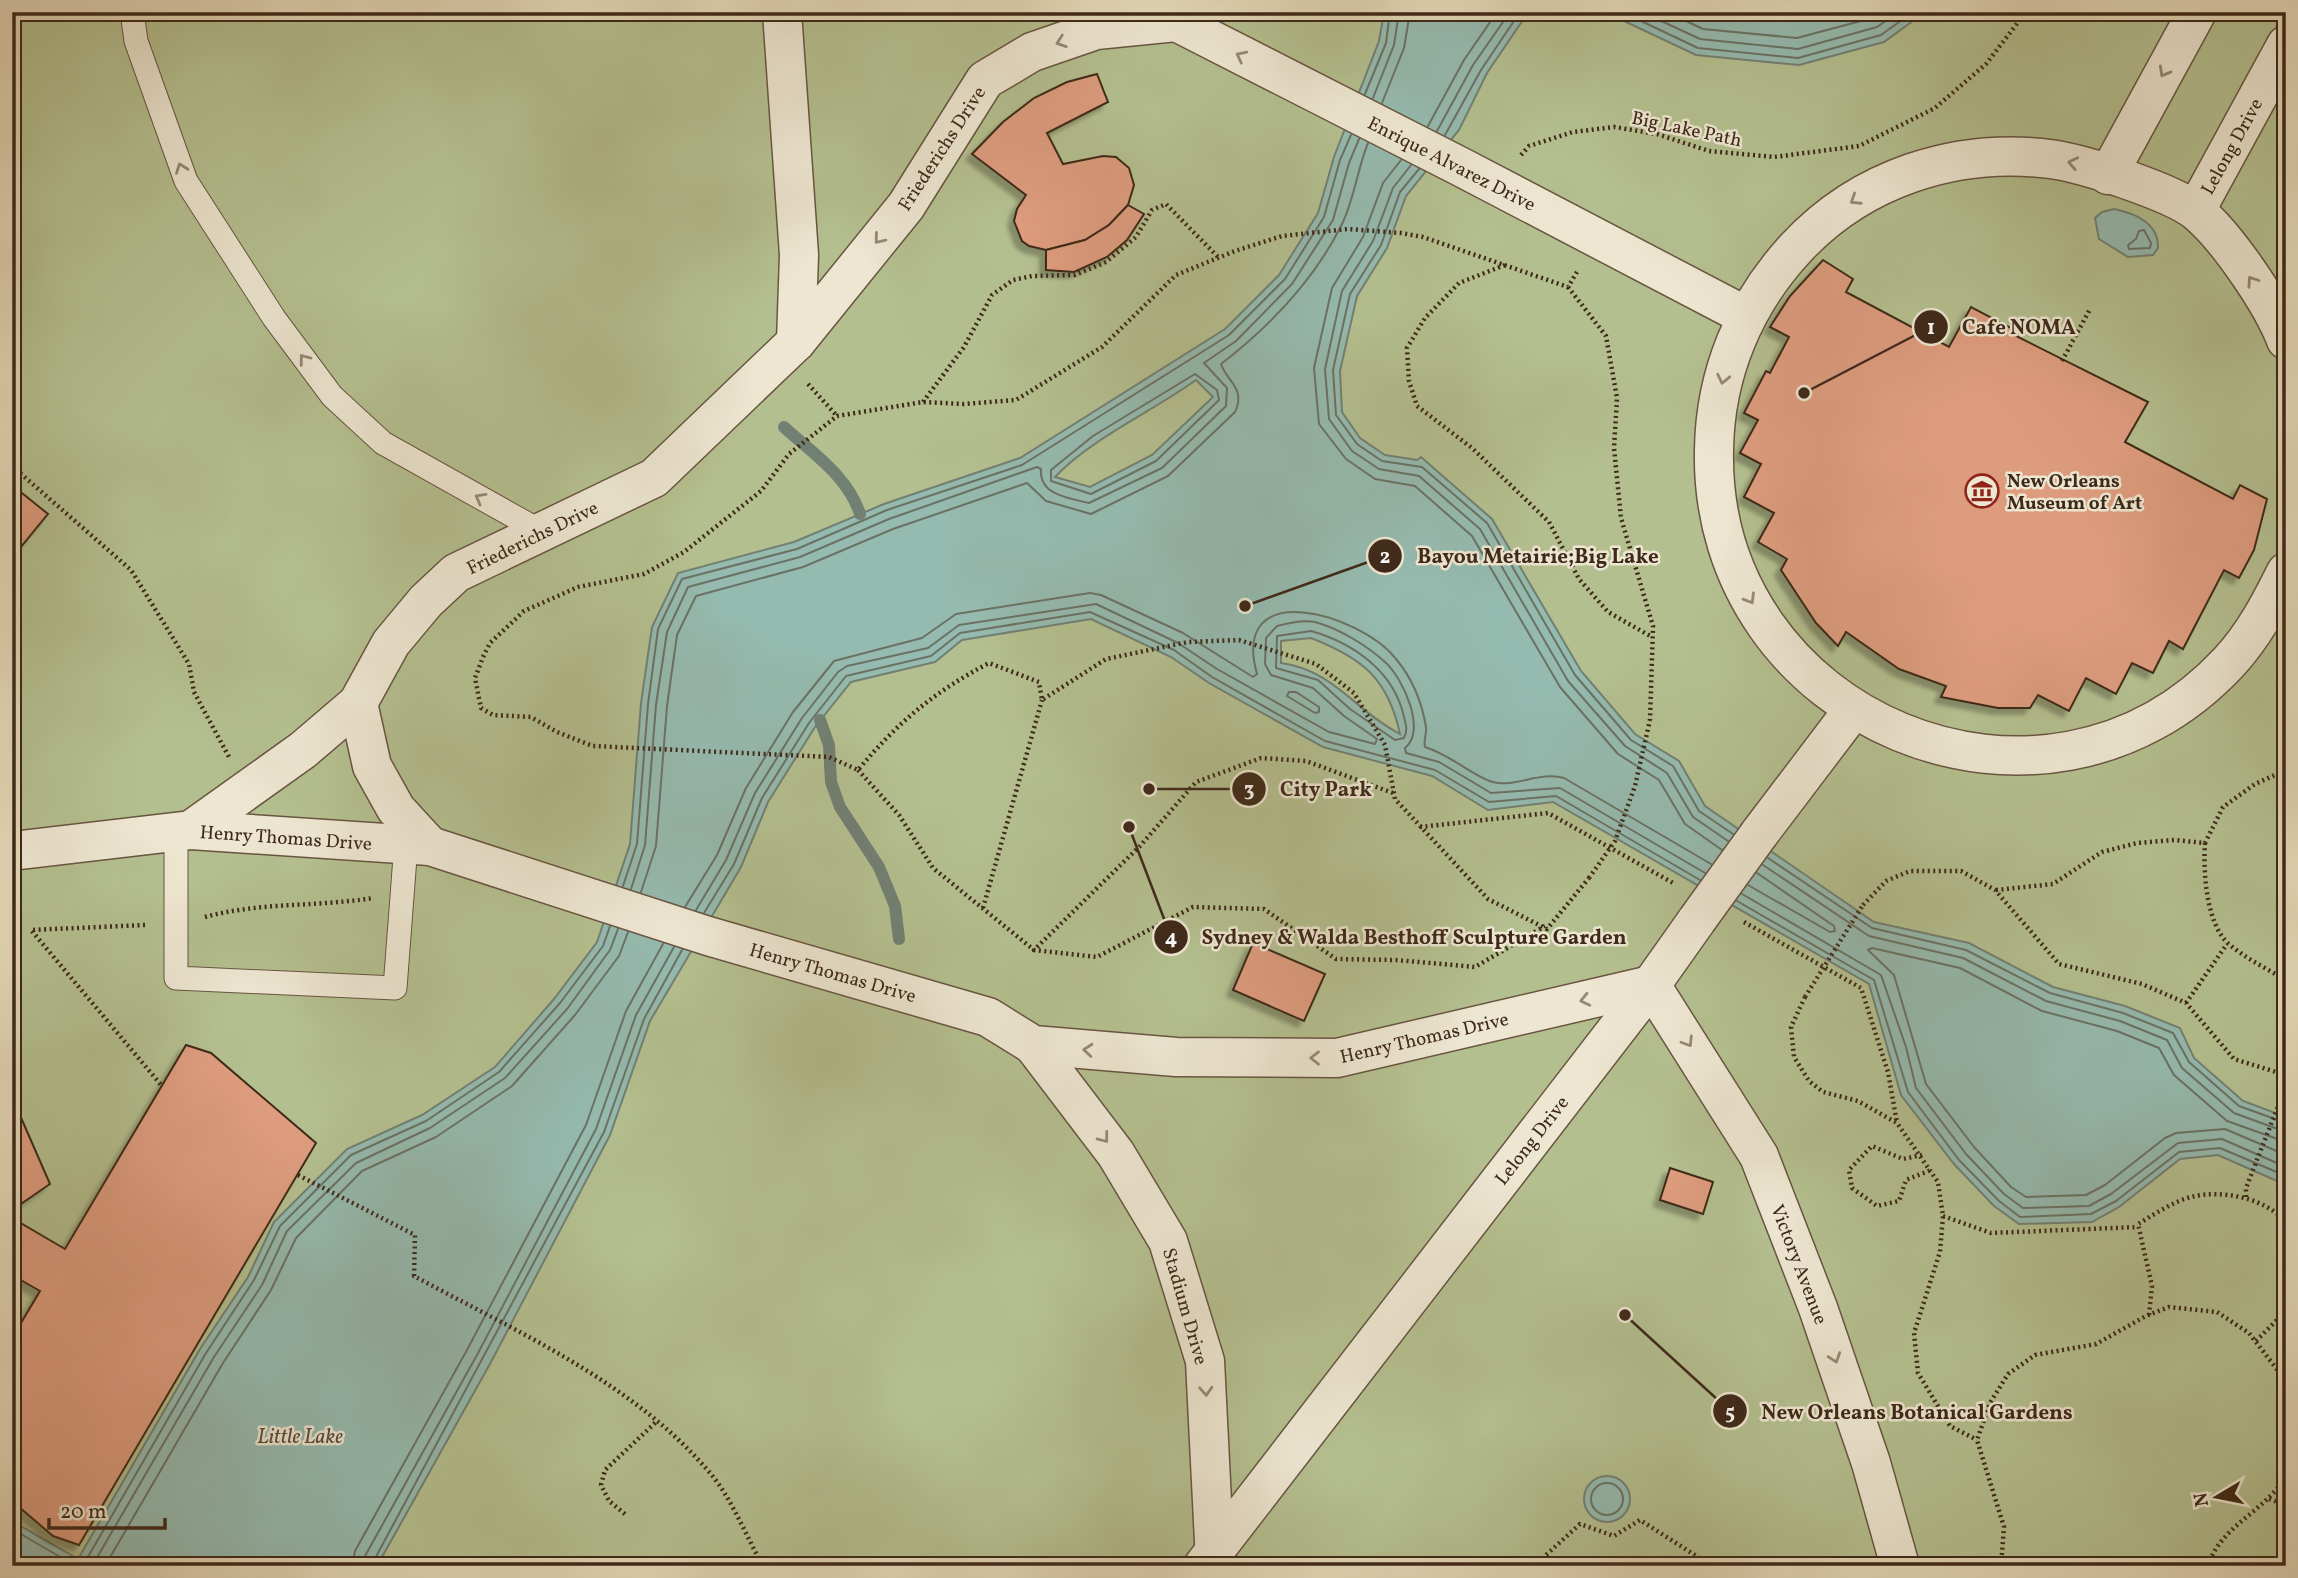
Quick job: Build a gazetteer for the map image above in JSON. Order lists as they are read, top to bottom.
{
  "streets": {
    "street": [
      "Lelong Drive",
      "Friederichs Drive",
      "Enrique Alvarez Drive",
      "Henry Thomas Drive",
      "Victory Avenue",
      "Stadium Drive"
    ],
    "path": ["Big Lake Path"]
  },
  "crossings": [
    ["Lelong Drive", "Henry Thomas Drive"],
    ["Lelong Drive", "Victory Avenue"],
    ["Lelong Drive", "Stadium Drive"],
    ["Friederichs Drive", "Enrique Alvarez Drive"],
    ["Friederichs Drive", "Henry Thomas Drive"],
    ["Henry Thomas Drive", "Victory Avenue"],
    ["Henry Thomas Drive", "Stadium Drive"]
  ],
  "one_way": [
    "Friederichs Drive",
    "Enrique Alvarez Drive",
    "Henry Thomas Drive",
    "Victory Avenue",
    "Stadium Drive"
  ],
  "water": ["Little Lake"],
  "places": {
    "other": [
      "Cafe NOMA",
      "Bayou Metairie;Big Lake",
      "City Park",
      "Sydney & Walda Besthoff Sculpture Garden",
      "New Orleans Botanical Gardens"
    ],
    "museum": ["New Orleans Museum of Art"]
  },
  "scale_bar": "20 m",
  "north": "left"
}
